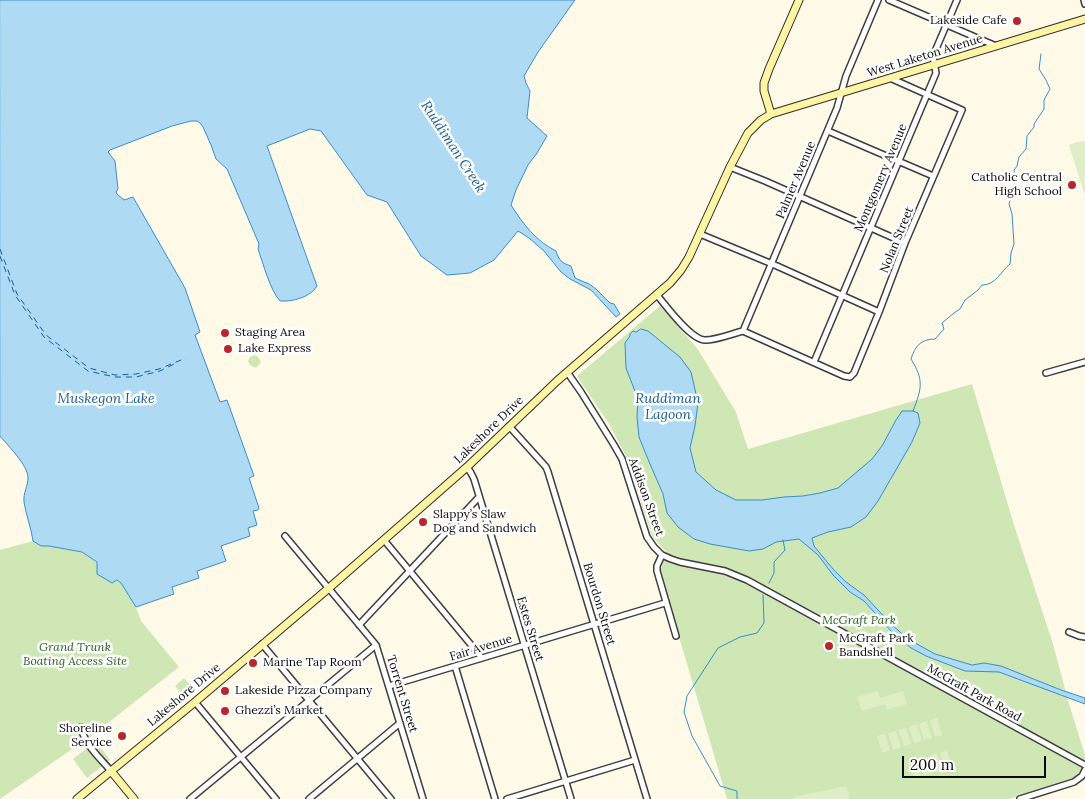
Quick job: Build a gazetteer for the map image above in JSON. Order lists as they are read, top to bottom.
{
  "streets": {
    "main road": ["West Laketon Avenue", "Lakeshore Drive"],
    "street": [
      "Montgomery Avenue",
      "Palmer Avenue",
      "Nolan Street",
      "Addison Street",
      "Bourdon Street",
      "Estes Street",
      "Fair Avenue",
      "McGraft Park Road",
      "Torrent Street"
    ]
  },
  "crossings": [
    ["West Laketon Avenue", "Montgomery Avenue"],
    ["West Laketon Avenue", "Palmer Avenue"],
    ["West Laketon Avenue", "Lakeshore Drive"],
    ["Montgomery Avenue", "Nolan Street"],
    ["Lakeshore Drive", "Addison Street"],
    ["Lakeshore Drive", "Bourdon Street"],
    ["Lakeshore Drive", "Estes Street"],
    ["Lakeshore Drive", "Torrent Street"],
    ["Addison Street", "Fair Avenue"],
    ["Addison Street", "McGraft Park Road"],
    ["Bourdon Street", "Fair Avenue"],
    ["Estes Street", "Fair Avenue"],
    ["Fair Avenue", "Torrent Street"]
  ],
  "water": ["Ruddiman Creek", "Muskegon Lake", "Ruddiman Lagoon"],
  "parks": ["McGraft Park", "Grand Trunk Boating Access Site"],
  "places": [
    "Lakeside Cafe",
    "Catholic Central High School",
    "Staging Area",
    "Lake Express",
    "Slappy’s Slaw Dog and Sandwich",
    "McGraft Park Bandshell",
    "Marine Tap Room",
    "Lakeside Pizza Company",
    "Ghezzi’s Market",
    "Shoreline Service"
  ],
  "scale_bar": "200 m"
}
